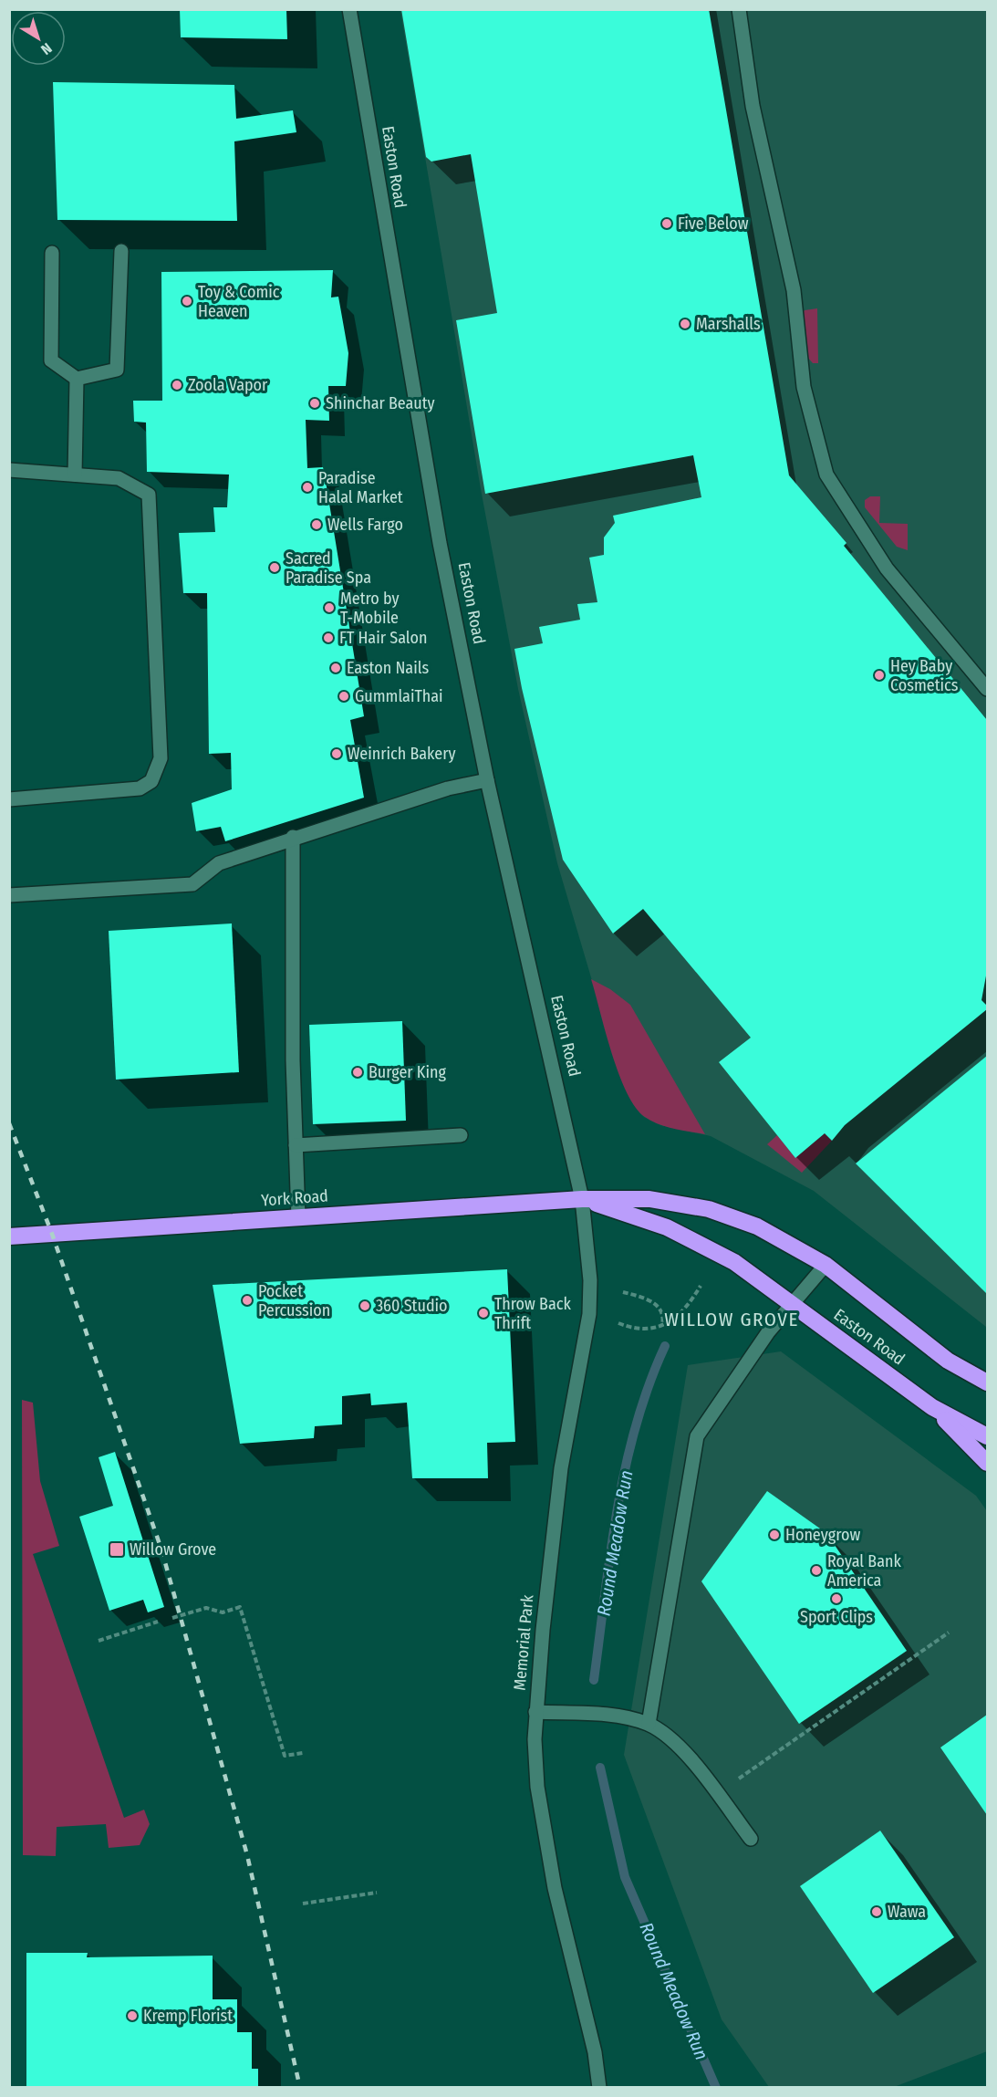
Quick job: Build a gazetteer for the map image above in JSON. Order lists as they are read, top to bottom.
{
  "streets": {
    "highway": ["Easton Road", "York Road"],
    "main road": ["Memorial Park"]
  },
  "crossings": [
    ["Easton Road", "York Road"],
    ["Easton Road", "Memorial Park"],
    ["York Road", "Memorial Park"]
  ],
  "districts": ["WILLOW GROVE"],
  "water": ["Round Meadow Run"],
  "places": {
    "other": [
      "Five Below",
      "Toy & Comic Heaven",
      "Marshalls",
      "Zoola Vapor",
      "Shinchar Beauty",
      "Paradise Halal Market",
      "Wells Fargo",
      "Sacred Paradise Spa",
      "Metro by T-Mobile",
      "FT Hair Salon",
      "Easton Nails",
      "Hey Baby Cosmetics",
      "GummlaiThai",
      "Weinrich Bakery",
      "Burger King",
      "Pocket Percussion",
      "360 Studio",
      "Throw Back Thrift",
      "Honeygrow",
      "Royal Bank America",
      "Sport Clips",
      "Wawa",
      "Kremp Florist"
    ],
    "transit": ["Willow Grove"]
  },
  "north": "bottom right"
}
